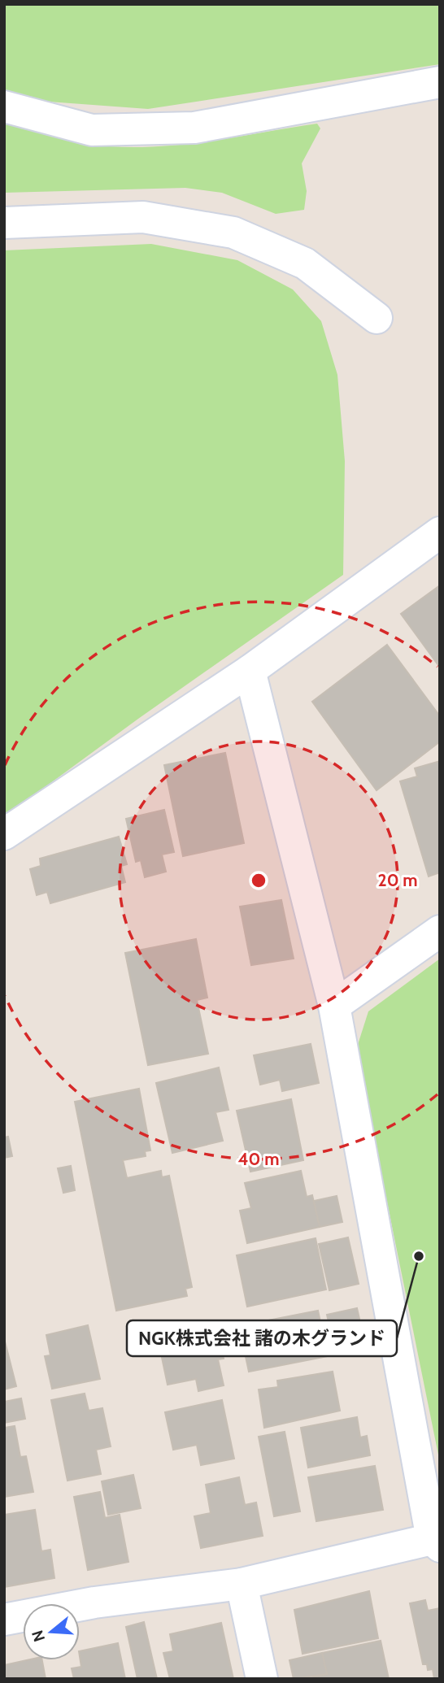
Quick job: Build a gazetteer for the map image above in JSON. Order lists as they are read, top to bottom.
{
  "places": ["NGK株式会社 諸の木グランド"],
  "north": "left",
  "rings": ["20 m", "40 m"]
}
